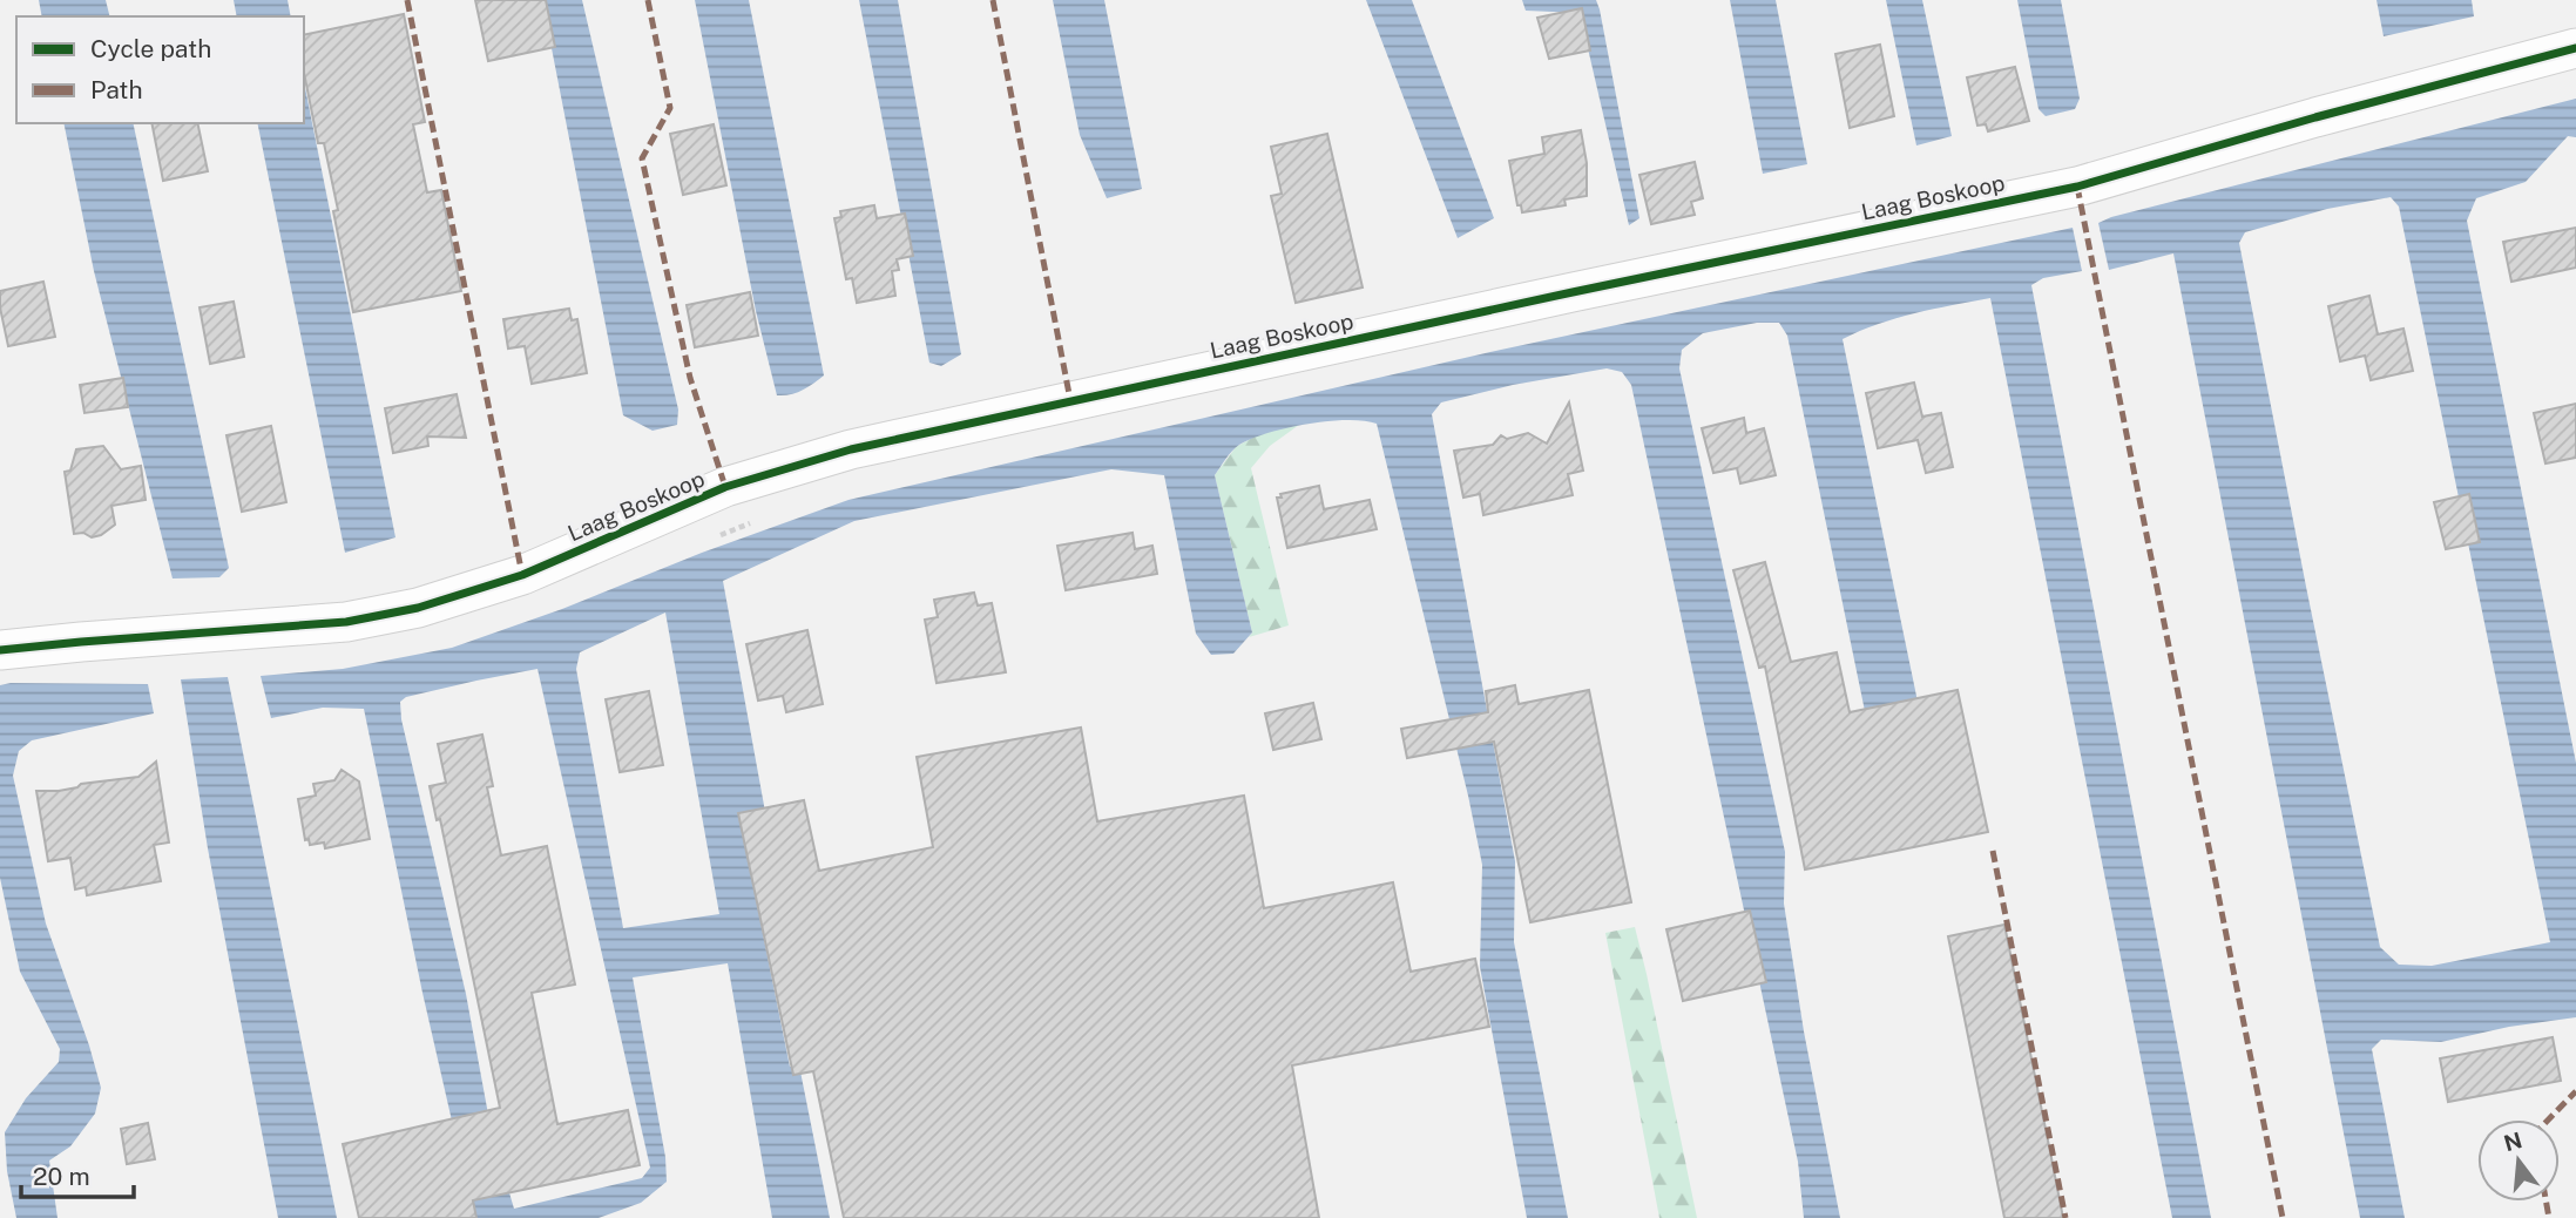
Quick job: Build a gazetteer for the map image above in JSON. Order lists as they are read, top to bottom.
{
  "streets": {
    "street": ["Laag Boskoop"]
  },
  "legend": ["Cycle path", "Path"],
  "scale_bar": "20 m",
  "north": "top"
}
